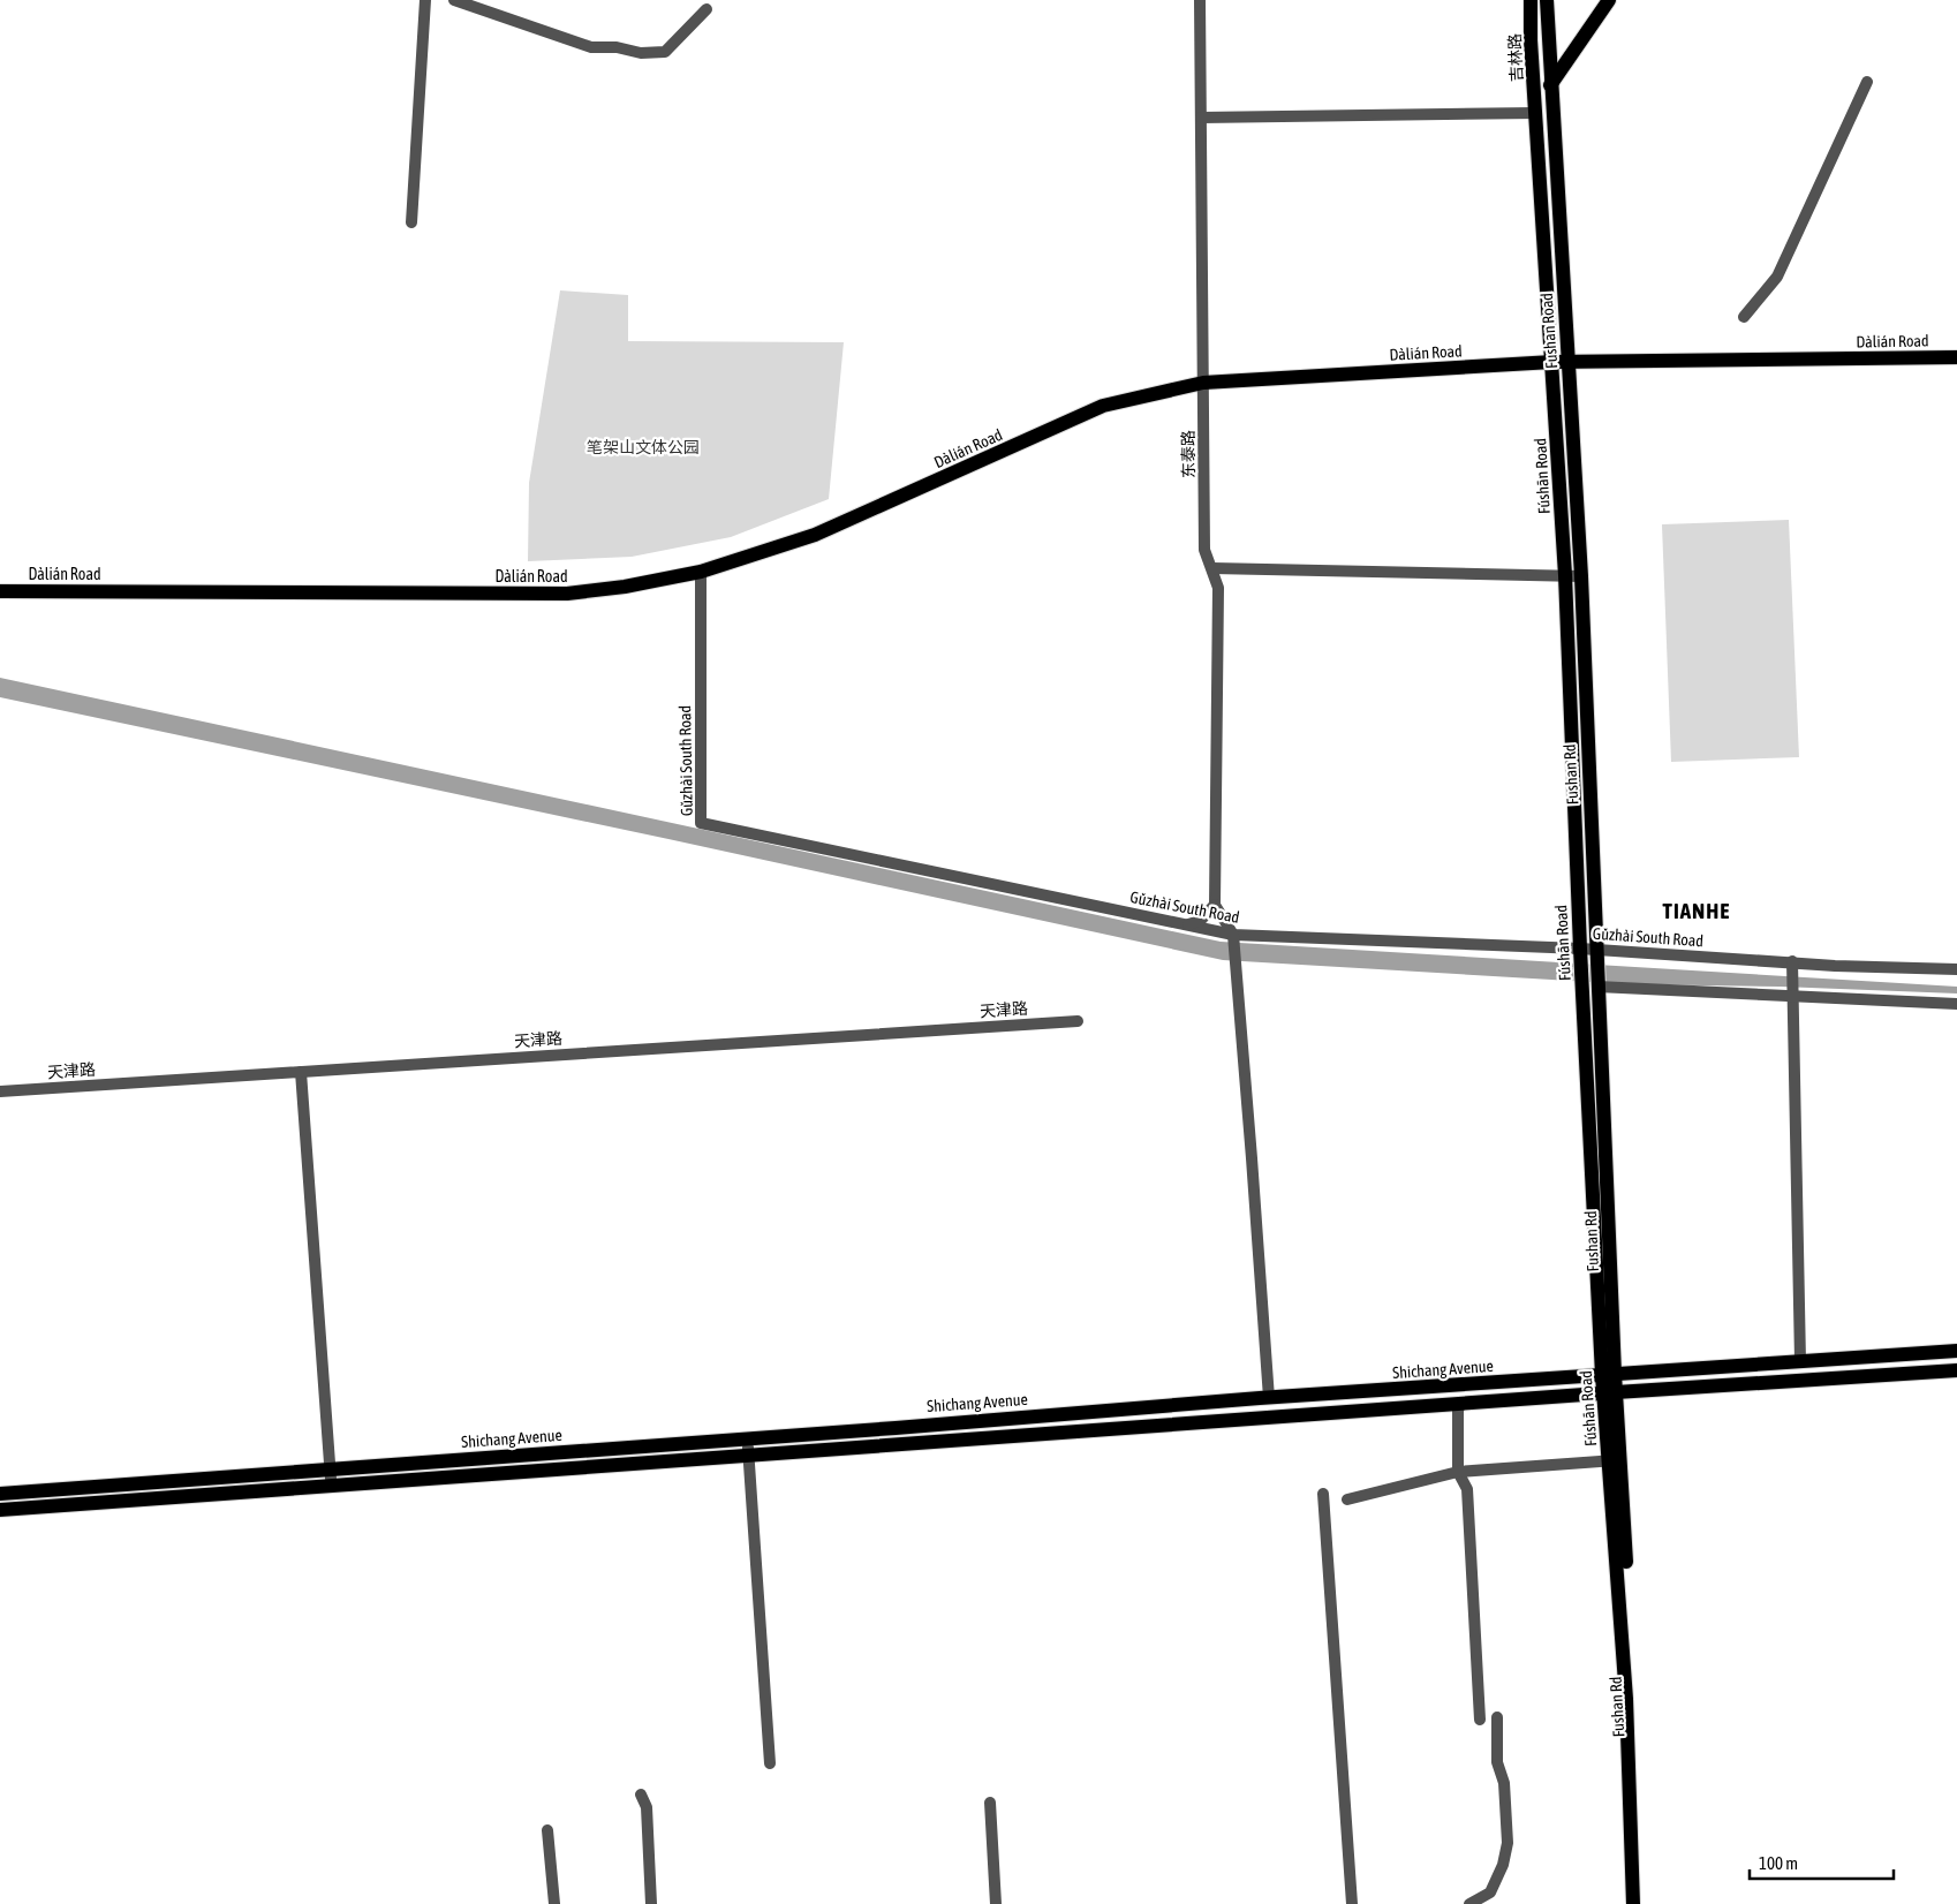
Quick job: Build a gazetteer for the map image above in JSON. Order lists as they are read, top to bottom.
{
  "streets": {
    "main road": [
      "吉林路",
      "Fushan Road",
      "Dàlián Road",
      "Fúshān Road",
      "Fushan Rd",
      "Shichang Avenue"
    ],
    "street": ["东泰路", "Gǔzhài South Road", "天津路"]
  },
  "crossings": [
    ["吉林路", "Fúshān Road"],
    ["Fushan Road", "Dàlián Road"],
    ["Fushan Road", "Fushan Rd"],
    ["Dàlián Road", "东泰路"],
    ["Dàlián Road", "Fúshān Road"],
    ["Dàlián Road", "Gǔzhài South Road"],
    ["Fúshān Road", "Gǔzhài South Road"],
    ["Fúshān Road", "Fushan Rd"],
    ["Fúshān Road", "Shichang Avenue"],
    ["Gǔzhài South Road", "Fushan Rd"],
    ["Fushan Rd", "Shichang Avenue"]
  ],
  "districts": ["TIANHE"],
  "parks": ["笔架山文体公园"],
  "scale_bar": "100 m"
}
